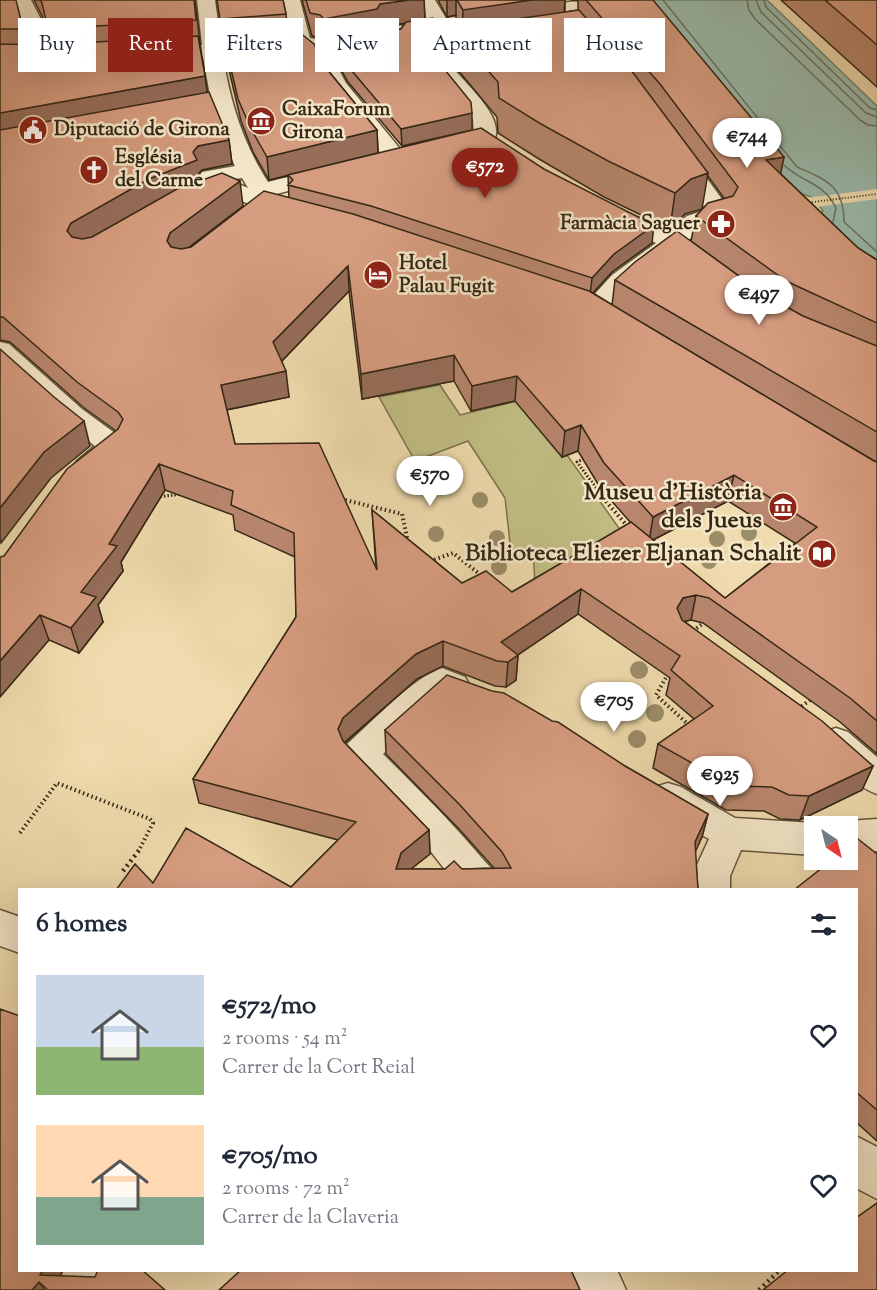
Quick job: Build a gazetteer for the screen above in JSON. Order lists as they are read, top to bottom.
{
  "places": {
    "museum": ["CaixaForum Girona", "Museu d'Història dels Jueus"],
    "public building": ["Diputació de Girona"],
    "church": ["Església del Carme"],
    "pharmacy": ["Farmàcia Saguer"],
    "hotel": ["Hotel Palau Fugit"],
    "library": ["Biblioteca Eliezer Eljanan Schalit"]
  },
  "north": "bottom right",
  "page": {
    "chip": [
      "Buy",
      "Rent",
      "Filters",
      "New",
      "Apartment",
      "House"
    ],
    "price": [
      "€744",
      "€572",
      "€497",
      "€570",
      "€705",
      "€925"
    ],
    "heading": "6 homes",
    "list": [
      {
        "name": "€572/mo",
        "note": "2 rooms · 54 m² · Carrer de la Cort Reial"
      },
      {
        "name": "€705/mo",
        "note": "2 rooms · 72 m² · Carrer de la Claveria"
      }
    ]
  }
}
